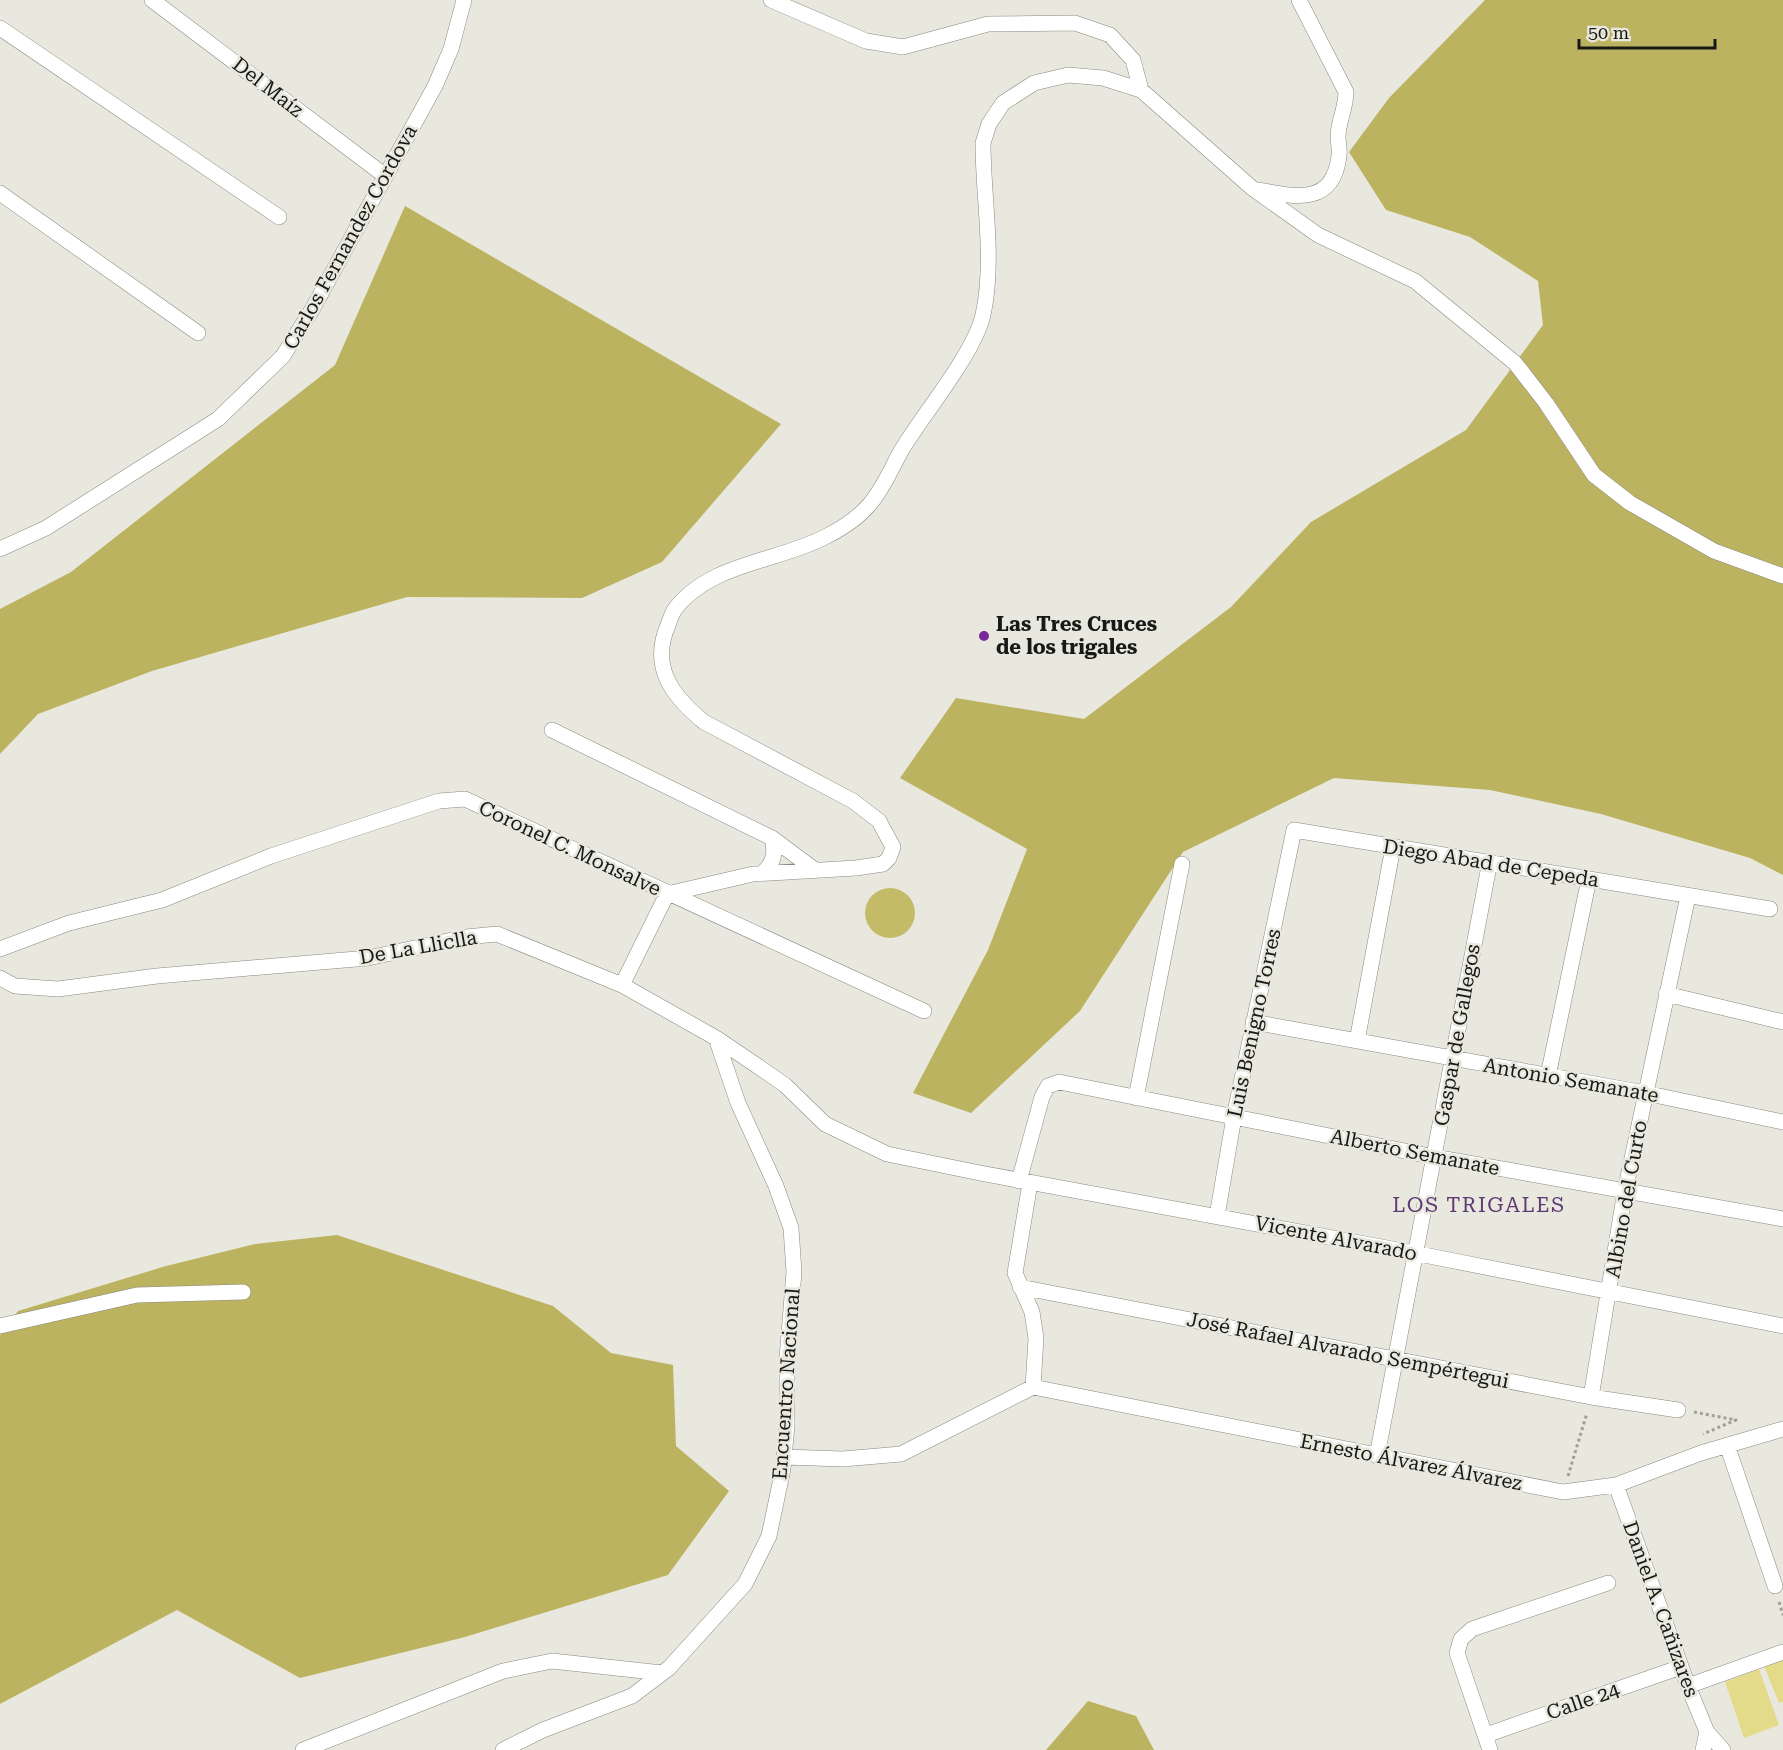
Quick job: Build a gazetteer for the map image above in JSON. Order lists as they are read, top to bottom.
{
  "streets": {
    "street": [
      "Del Maíz",
      "Carlos Fernandez Cordova",
      "Coronel C. Monsalve",
      "Diego Abad de Cepeda",
      "De La Lliclla",
      "Luis Benigno Torres",
      "Gaspar de Gallegos",
      "Antonio Semanate",
      "Alberto Semanate",
      "Albino del Curto",
      "Vicente Alvarado",
      "José Rafael Alvarado Sempértegui",
      "Encuentro Nacional",
      "Ernesto Álvarez Álvarez",
      "Daniel A. Cañizares",
      "Calle 24"
    ]
  },
  "crossings": [
    ["Del Maíz", "Carlos Fernandez Cordova"],
    ["Diego Abad de Cepeda", "Luis Benigno Torres"],
    ["Diego Abad de Cepeda", "Gaspar de Gallegos"],
    ["Diego Abad de Cepeda", "Albino del Curto"],
    ["De La Lliclla", "Vicente Alvarado"],
    ["De La Lliclla", "Encuentro Nacional"],
    ["Luis Benigno Torres", "Antonio Semanate"],
    ["Luis Benigno Torres", "Alberto Semanate"],
    ["Luis Benigno Torres", "Vicente Alvarado"],
    ["Gaspar de Gallegos", "Antonio Semanate"],
    ["Gaspar de Gallegos", "Alberto Semanate"],
    ["Gaspar de Gallegos", "Vicente Alvarado"],
    ["Gaspar de Gallegos", "José Rafael Alvarado Sempértegui"],
    ["Gaspar de Gallegos", "Ernesto Álvarez Álvarez"],
    ["Antonio Semanate", "Albino del Curto"],
    ["Alberto Semanate", "Albino del Curto"],
    ["Alberto Semanate", "Vicente Alvarado"],
    ["Albino del Curto", "Vicente Alvarado"],
    ["Albino del Curto", "José Rafael Alvarado Sempértegui"],
    ["Ernesto Álvarez Álvarez", "Daniel A. Cañizares"],
    ["Daniel A. Cañizares", "Calle 24"]
  ],
  "districts": ["LOS TRIGALES"],
  "places": ["Las Tres Cruces de los trigales"],
  "scale_bar": "50 m"
}
